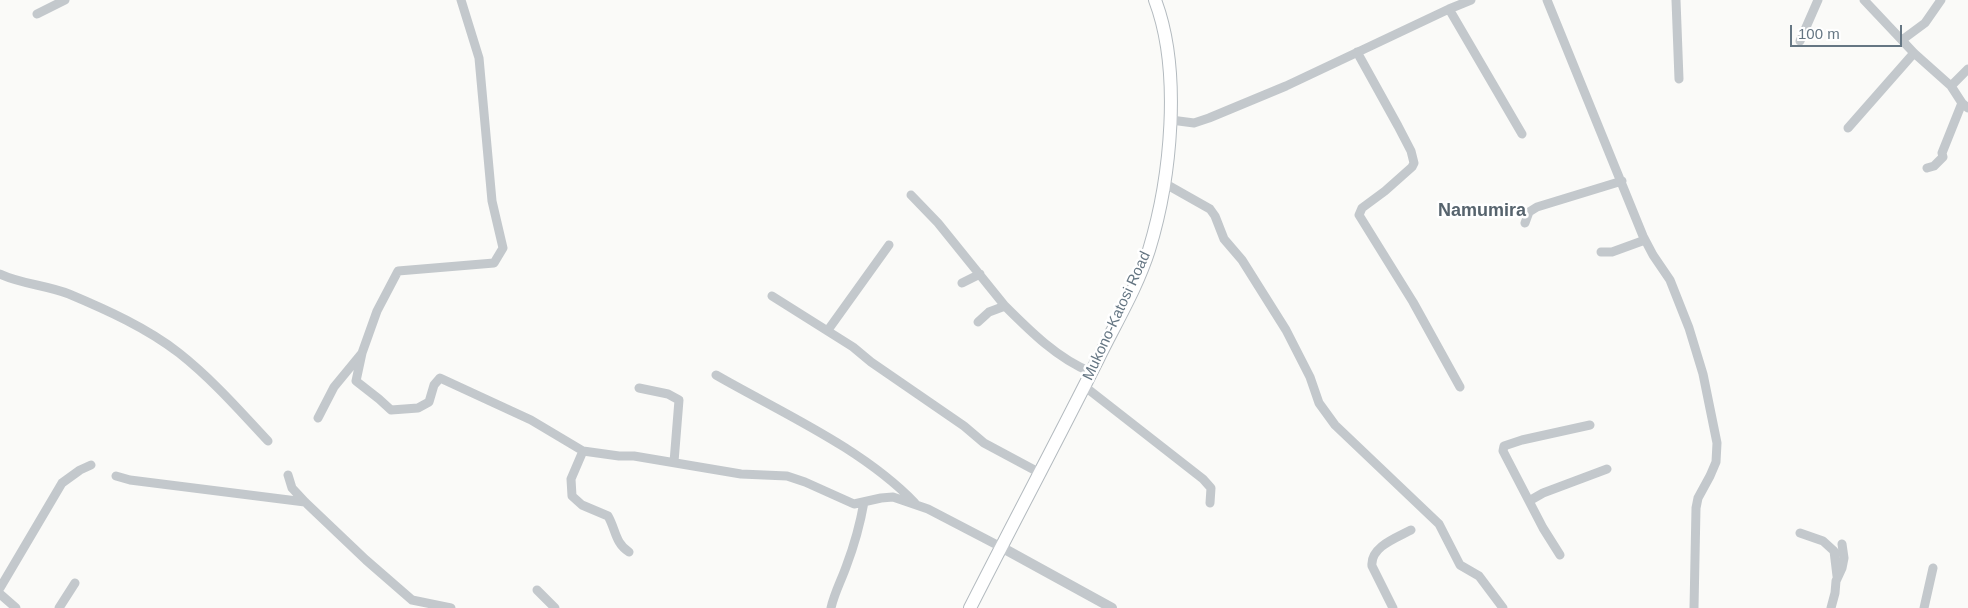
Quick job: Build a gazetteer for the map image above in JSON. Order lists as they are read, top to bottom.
{
  "streets": {
    "main road": ["Mukono-Katosi Road"]
  },
  "districts": ["Namumira"],
  "scale_bar": "100 m"
}
